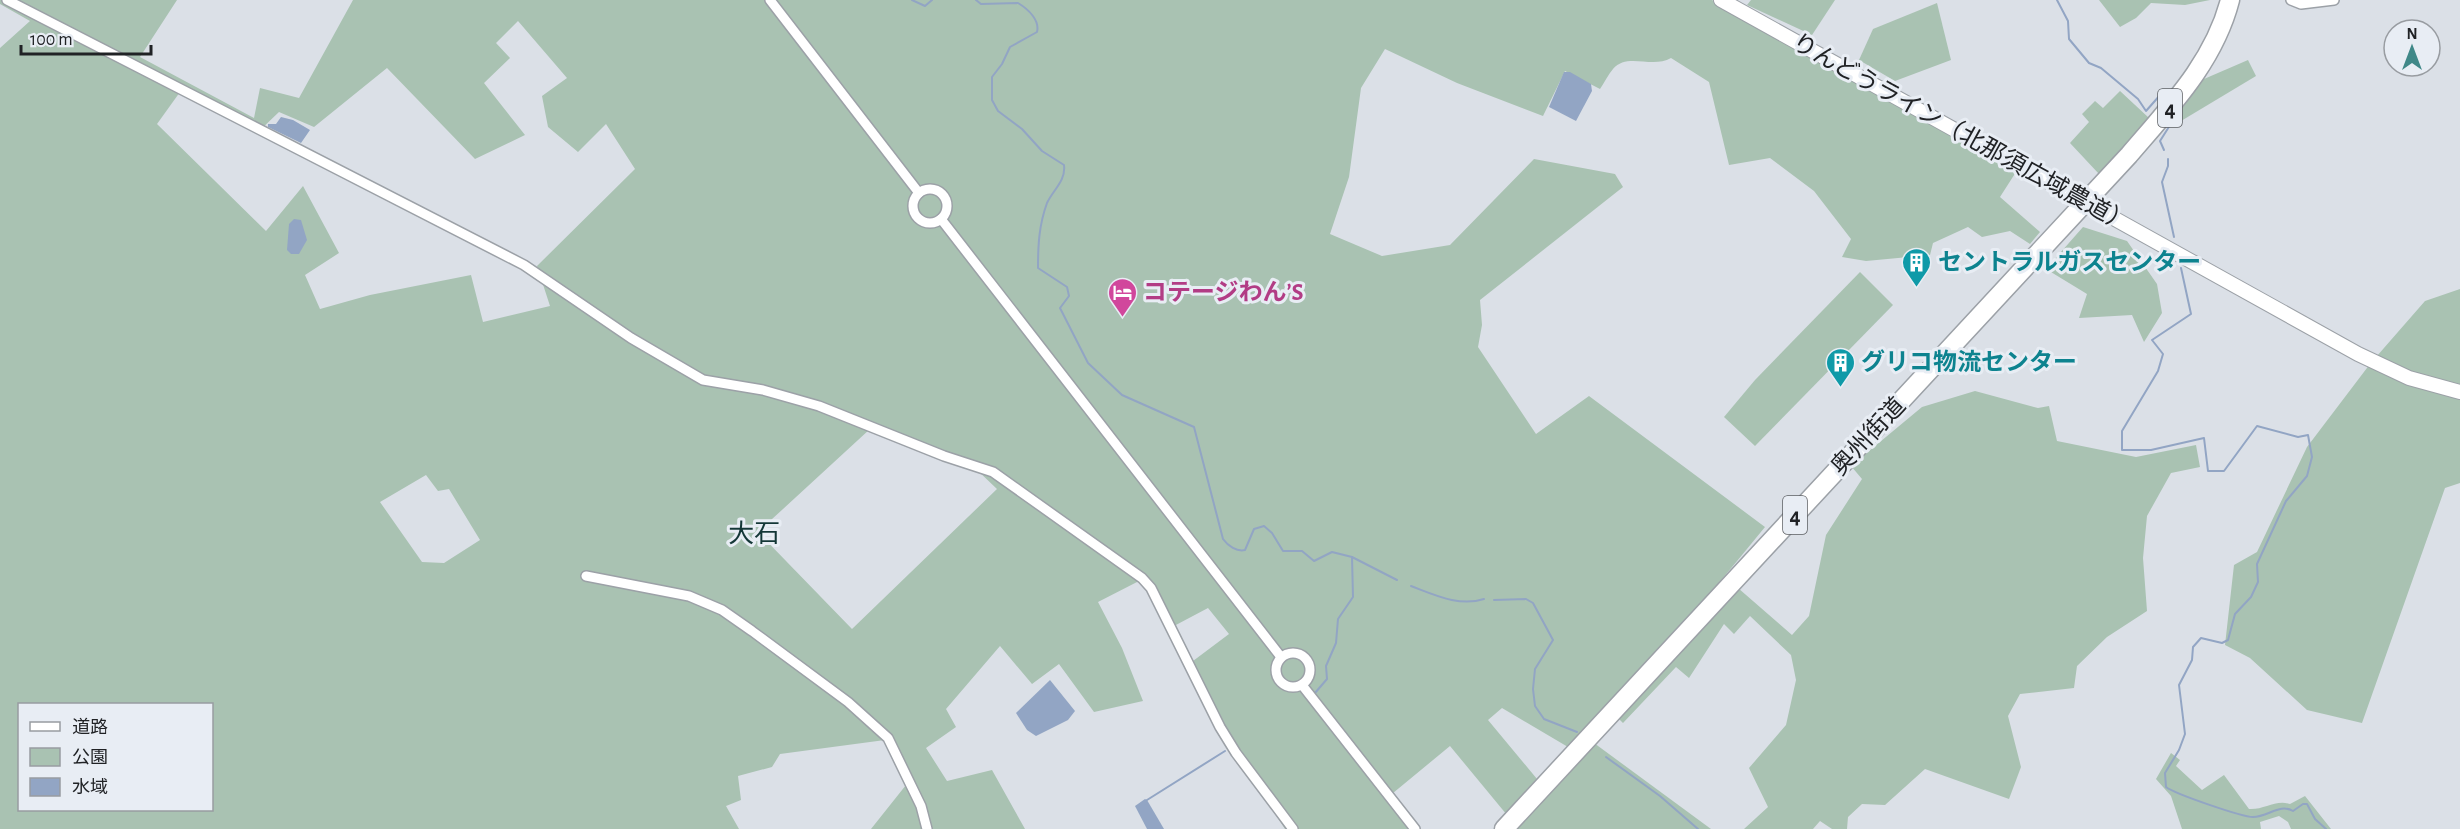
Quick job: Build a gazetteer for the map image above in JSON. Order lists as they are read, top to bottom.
{
  "streets": {
    "highway": ["4", "奥州街道"],
    "street": ["りんどうライン（北那須広域農道）"]
  },
  "crossings": [
    ["りんどうライン（北那須広域農道）", "奥州街道"]
  ],
  "districts": ["大石"],
  "places": {
    "building": ["セントラルガスセンター", "グリコ物流センター"],
    "hotel": ["コテージわん’S"]
  },
  "legend": ["道路", "公園", "水域"],
  "scale_bar": "100 m",
  "north": "top"
}
